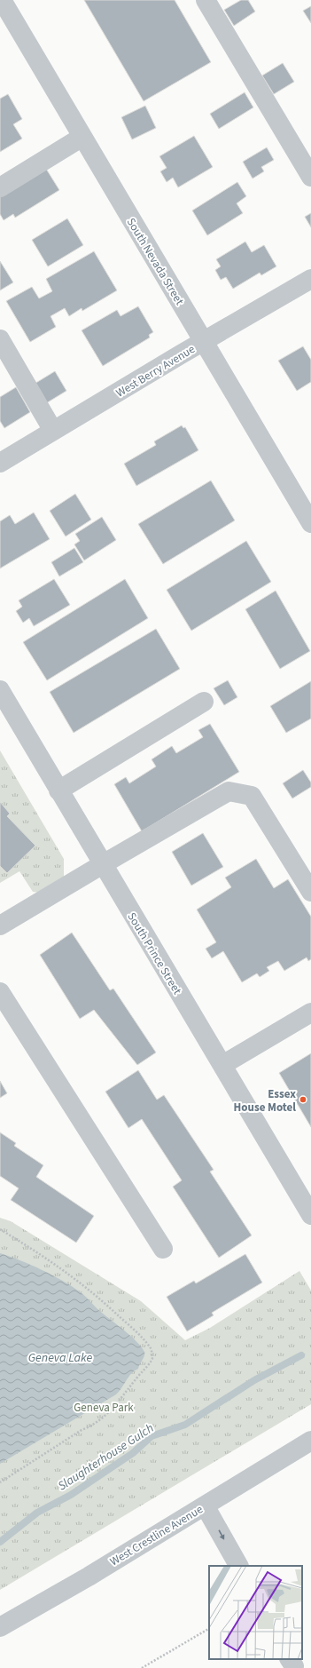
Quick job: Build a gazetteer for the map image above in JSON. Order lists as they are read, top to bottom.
{
  "streets": {
    "street": [
      "South Nevada Street",
      "West Berry Avenue",
      "South Prince Street",
      "West Crestline Avenue"
    ]
  },
  "crossings": [
    ["South Nevada Street", "West Berry Avenue"]
  ],
  "water": ["Geneva Lake", "Slaughterhouse Gulch"],
  "parks": ["Geneva Park"],
  "places": ["Essex House Motel"]
}
